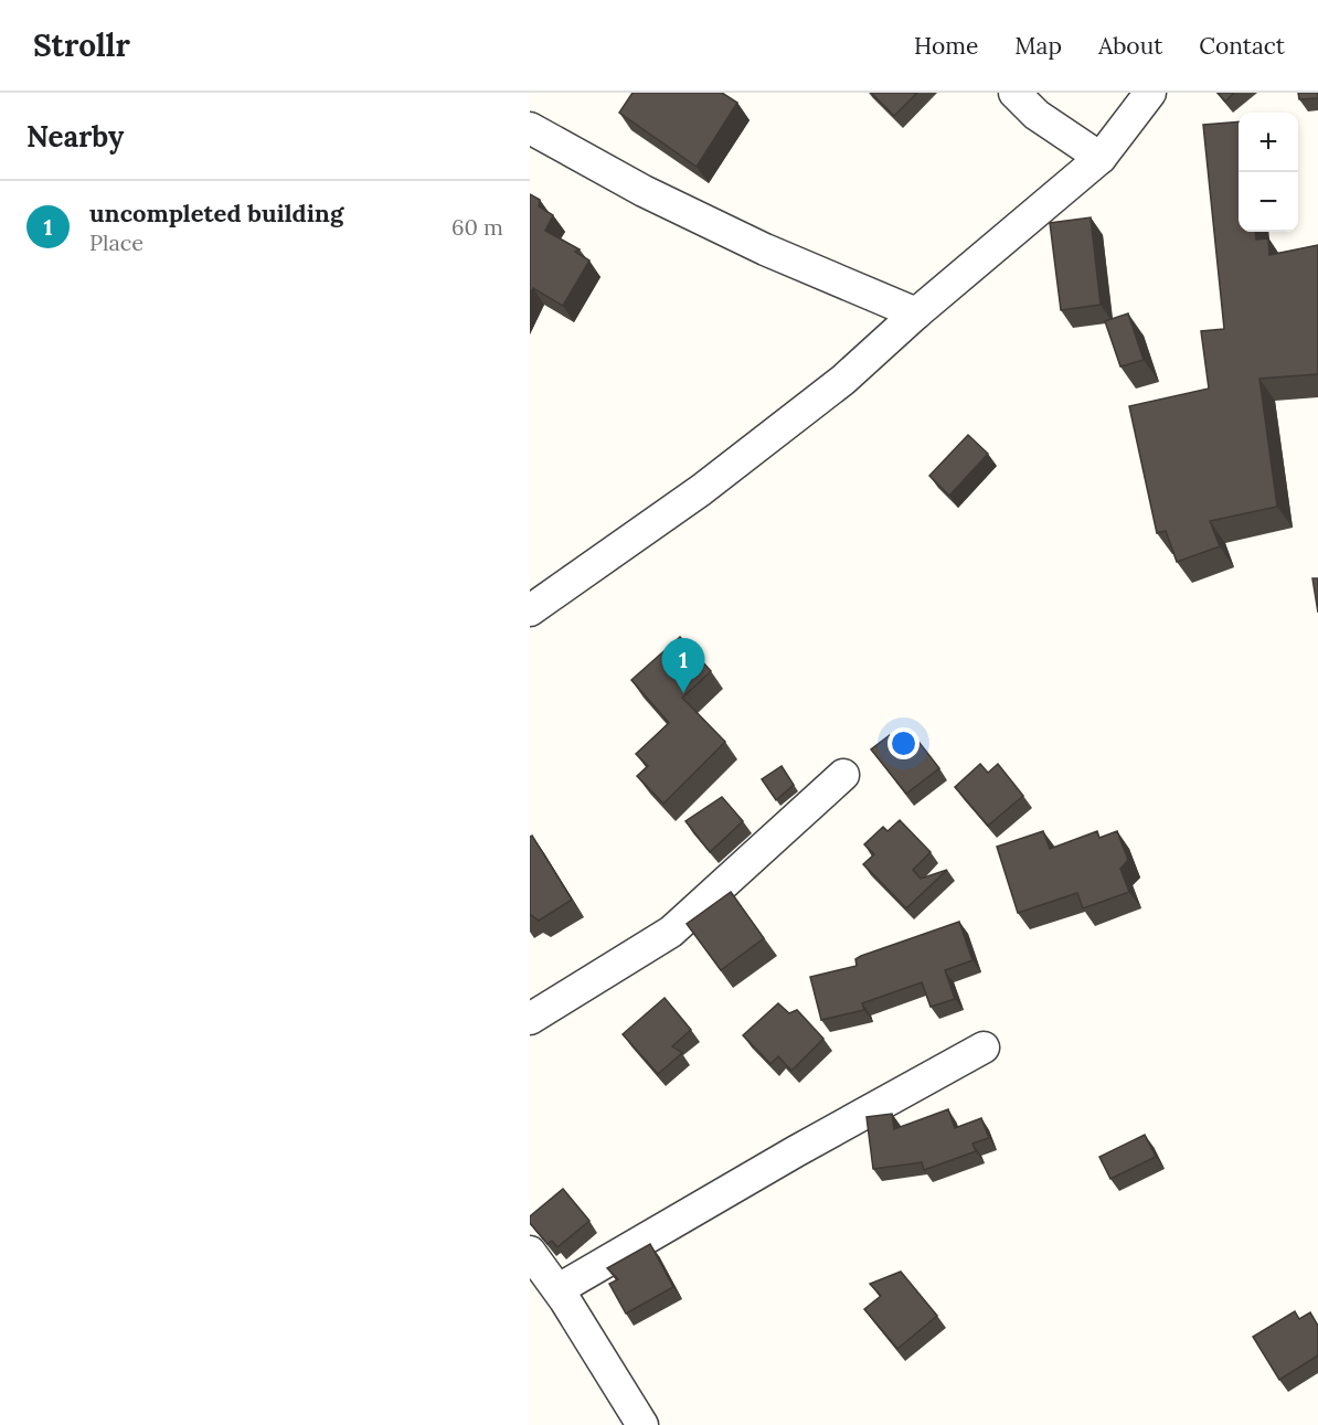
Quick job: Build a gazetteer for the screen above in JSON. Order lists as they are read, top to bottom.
{
  "page": {
    "header": "Strollr",
    "nav": [
      "Home",
      "Map",
      "About",
      "Contact"
    ],
    "heading": "Nearby",
    "map_buttons": ["+", "−"],
    "list": [
      {
        "mark": "1",
        "name": "uncompleted building",
        "note": "Place",
        "value": "60 m"
      }
    ],
    "pins": "1"
  }
}
